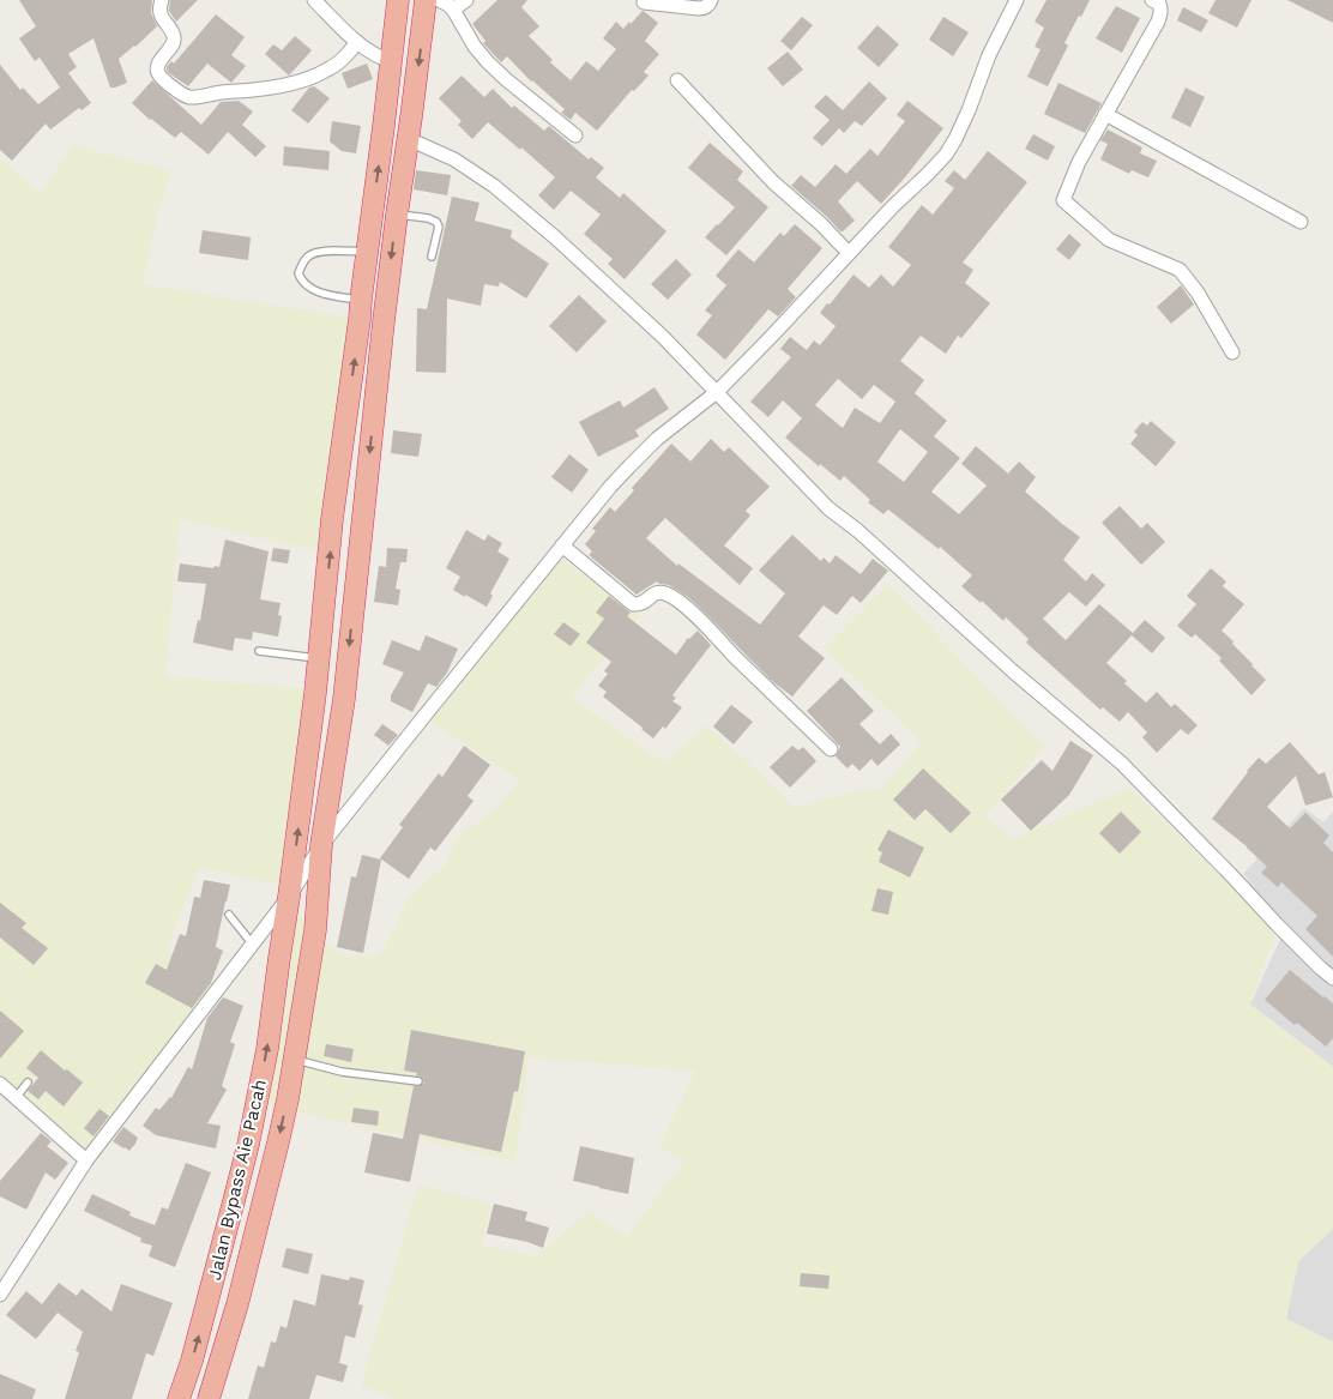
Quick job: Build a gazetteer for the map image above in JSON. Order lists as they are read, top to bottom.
{
  "streets": {
    "highway": ["Jalan Bypass Aie Pacah"]
  }
}
